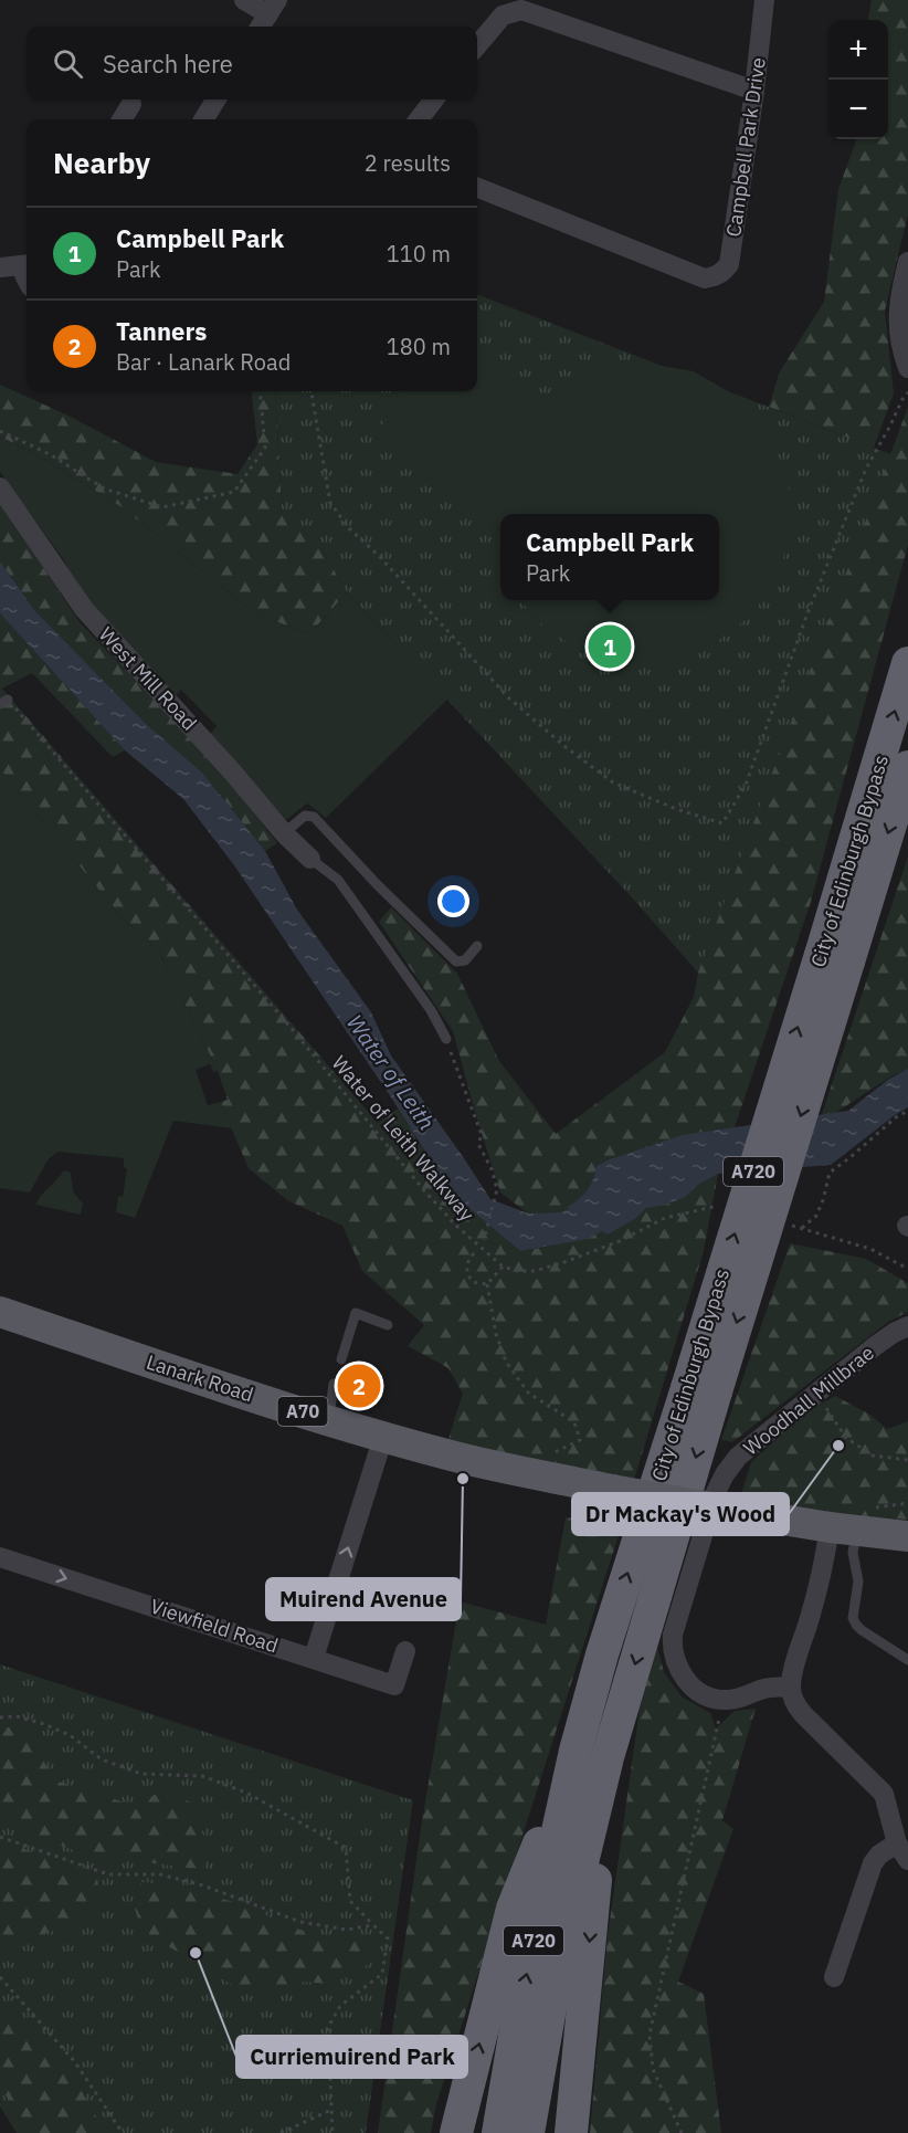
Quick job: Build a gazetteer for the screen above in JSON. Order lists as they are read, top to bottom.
{
  "streets": {
    "highway": ["City of Edinburgh Bypass", "A720"],
    "main road": ["Lanark Road", "A70"],
    "street": [
      "Campbell Park Drive",
      "West Mill Road",
      "Woodhall Millbrae",
      "Viewfield Road"
    ],
    "path": ["Water of Leith Walkway"]
  },
  "one_way": ["Viewfield Road"],
  "water": ["Water of Leith"],
  "places": ["Dr Mackay's Wood", "Muirend Avenue", "Curriemuirend Park"],
  "page": {
    "map_buttons": ["+", "−"],
    "search": "Search here",
    "heading": ["Nearby", "2 results"],
    "list": [
      {
        "mark": "1",
        "name": "Campbell Park",
        "note": "Park",
        "value": "110 m"
      },
      {
        "mark": "2",
        "name": "Tanners",
        "note": "Bar · Lanark Road",
        "value": "180 m"
      }
    ],
    "popup": ["Campbell Park", "Park"],
    "pins": ["1", "2"]
  }
}
